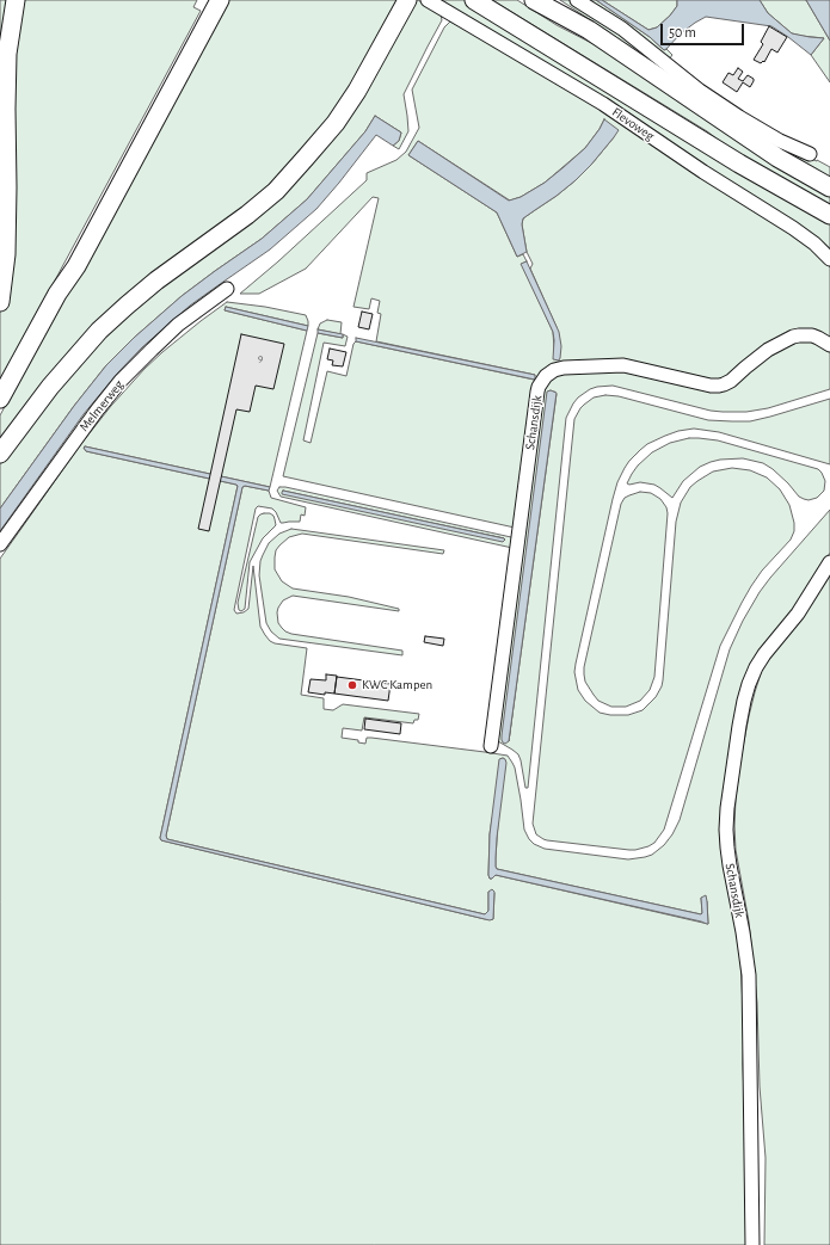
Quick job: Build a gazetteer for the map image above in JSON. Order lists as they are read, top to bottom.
{
  "streets": {
    "highway": ["Flevoweg"],
    "street": ["Melmerweg", "Schansdijk"]
  },
  "places": ["KWC Kampen"],
  "house_numbers": ["9"],
  "scale_bar": "50 m"
}
